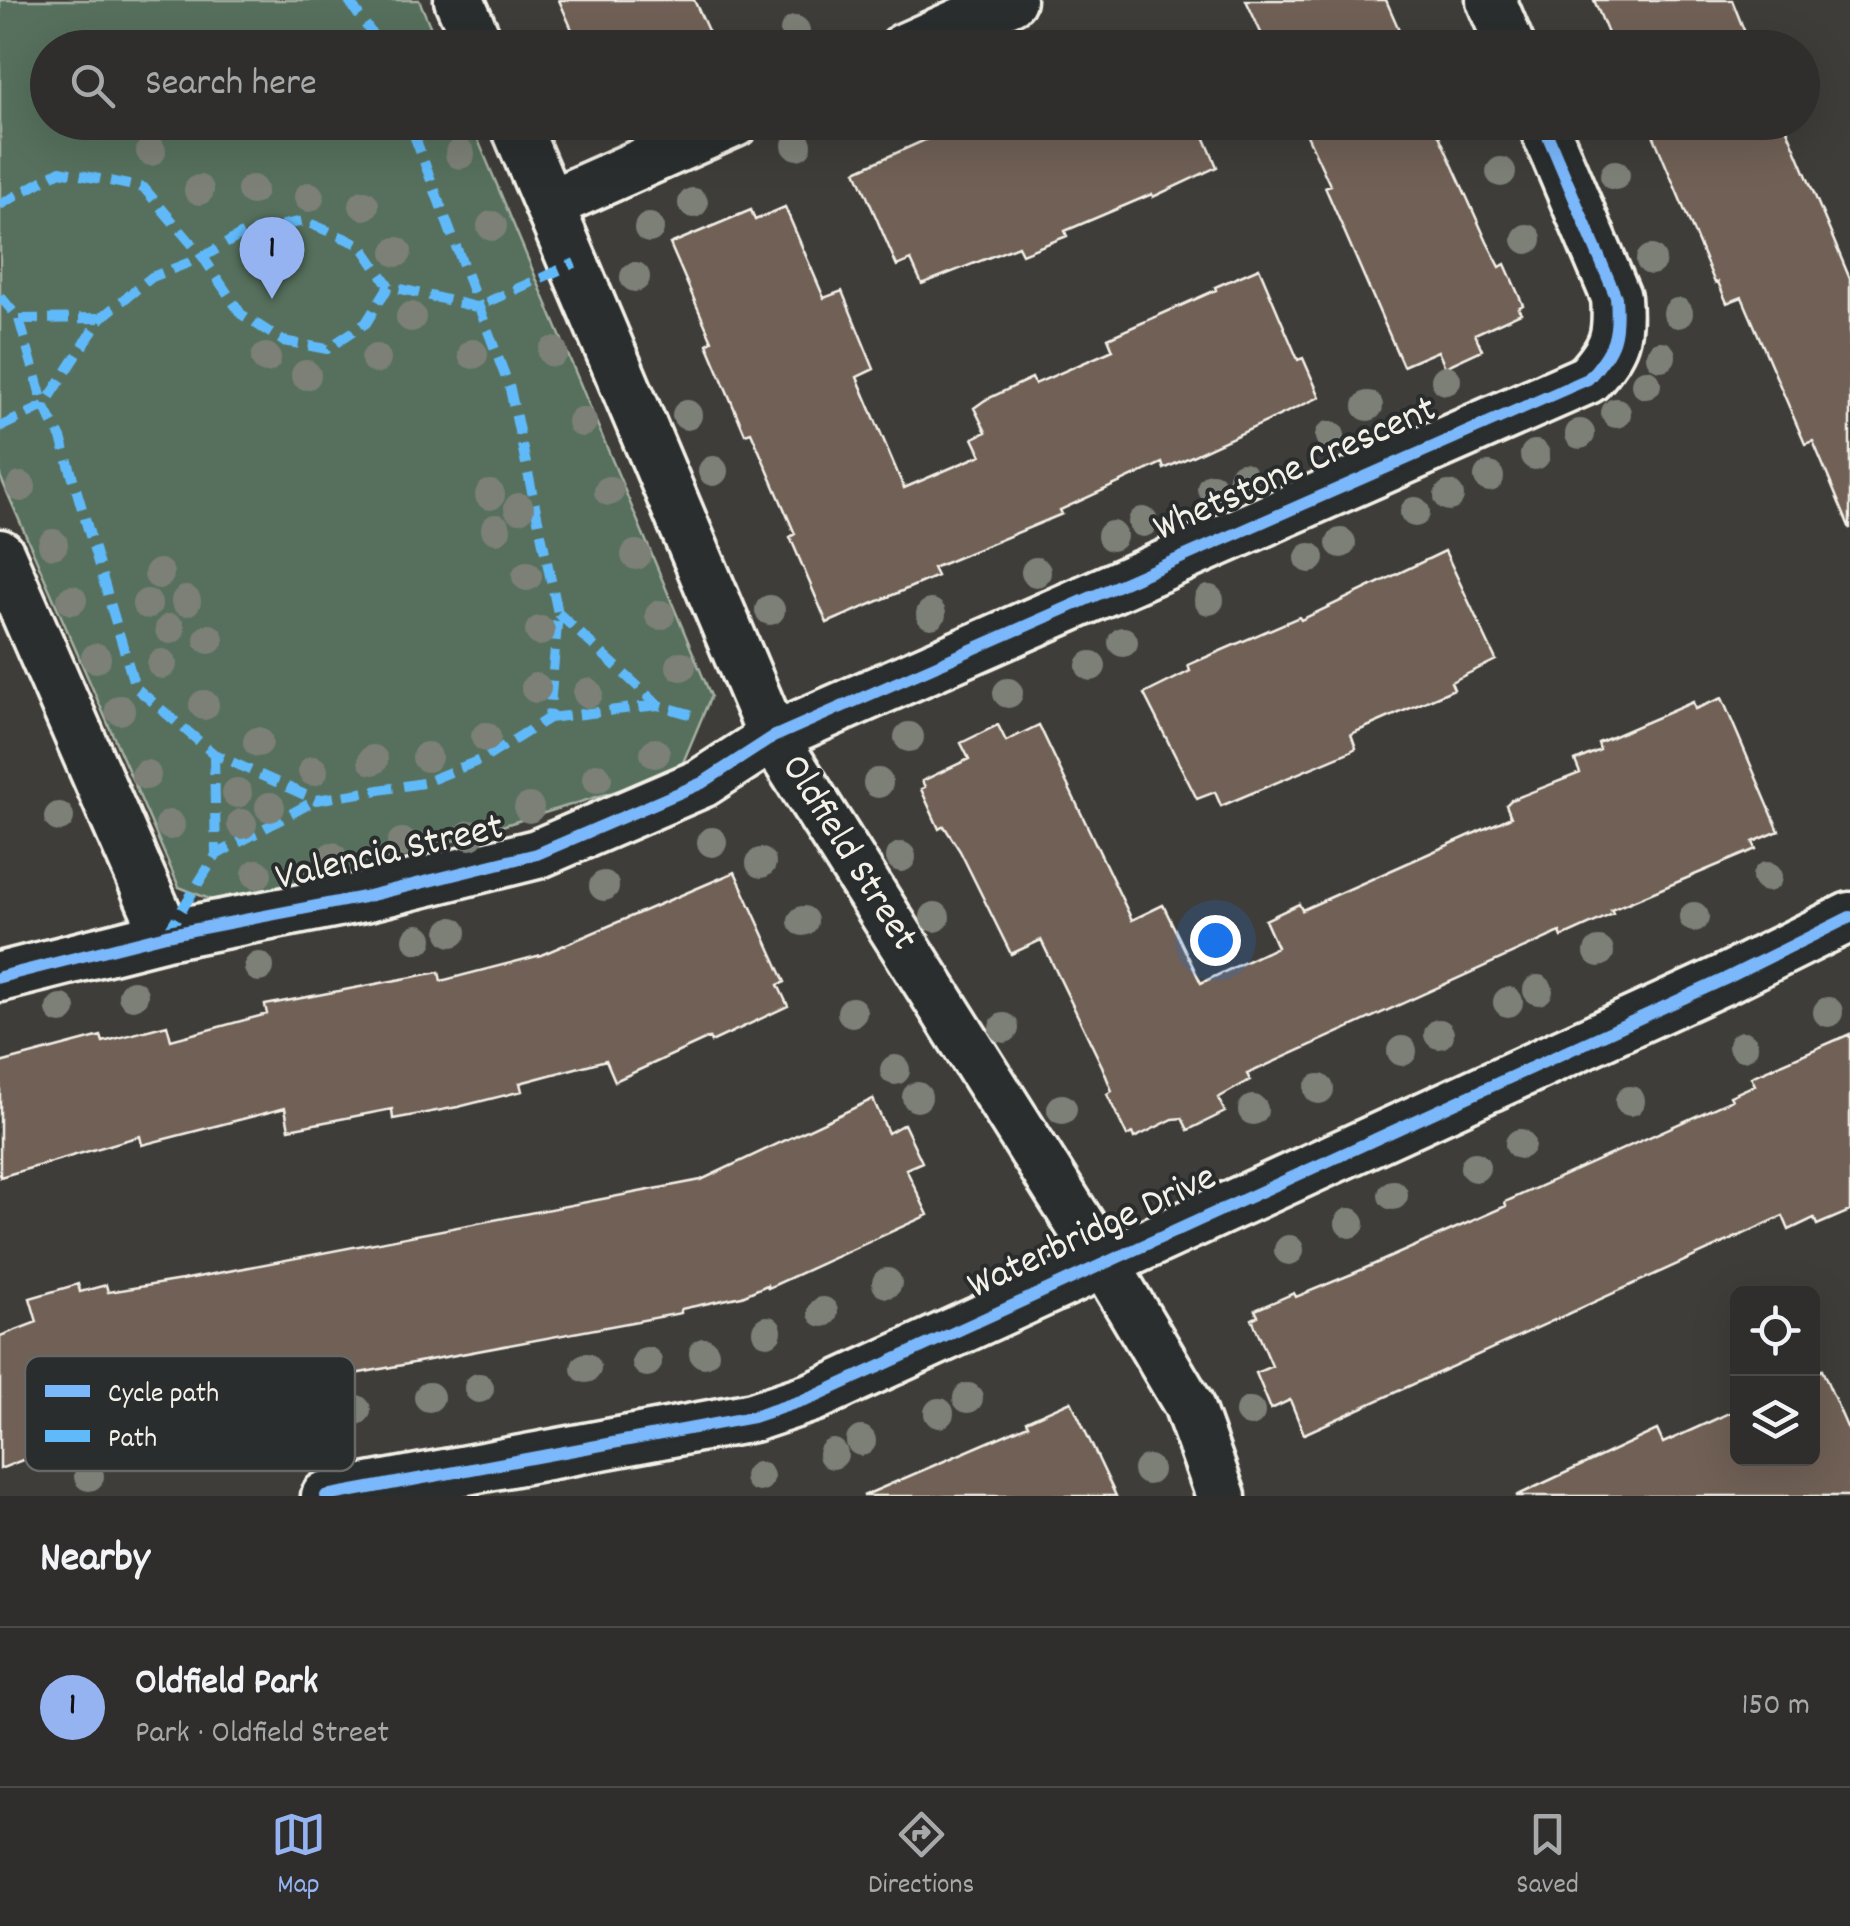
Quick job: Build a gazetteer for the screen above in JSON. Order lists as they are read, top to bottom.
{
  "streets": {
    "street": [
      "Whetstone Crescent",
      "Oldfield Street",
      "Valencia Street",
      "Waterbridge Drive"
    ]
  },
  "crossings": [
    ["Whetstone Crescent", "Oldfield Street"],
    ["Whetstone Crescent", "Valencia Street"],
    ["Oldfield Street", "Valencia Street"],
    ["Oldfield Street", "Waterbridge Drive"]
  ],
  "legend": ["Cycle path", "Path"],
  "page": {
    "search": "Search here",
    "pins": "1",
    "heading": "Nearby",
    "list": [
      {
        "mark": "1",
        "name": "Oldfield Park",
        "note": "Park · Oldfield Street",
        "value": "150 m"
      }
    ],
    "nav": ["Map", "Directions", "Saved"]
  }
}
